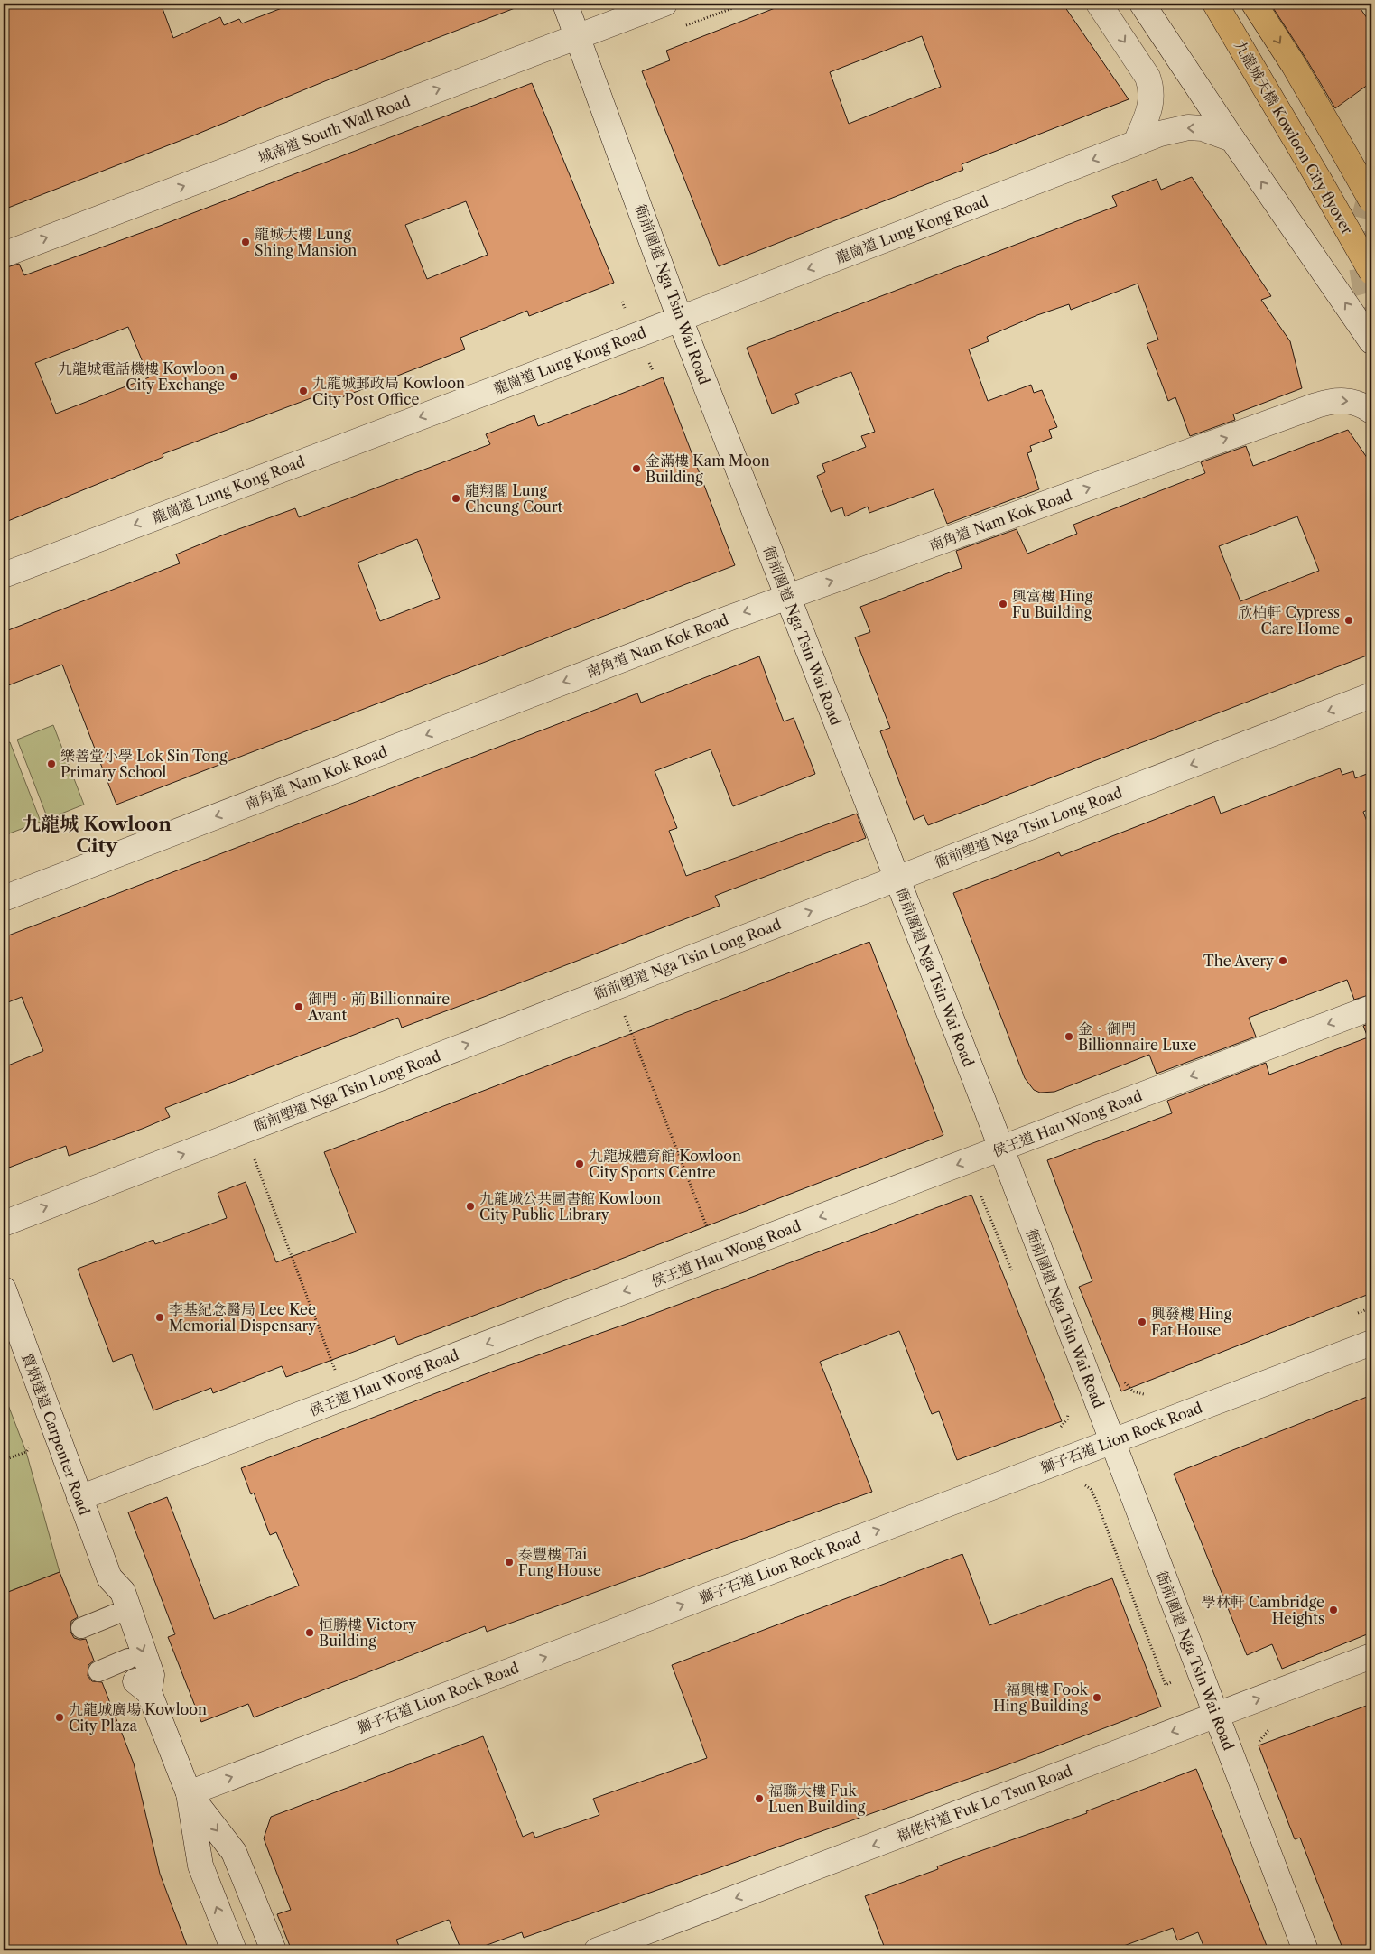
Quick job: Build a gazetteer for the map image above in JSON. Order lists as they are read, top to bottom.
{
  "streets": {
    "main road": ["九龍城天橋 Kowloon City flyover"],
    "street": [
      "城南道 South Wall Road",
      "龍崗道 Lung Kong Road",
      "衙前圍道 Nga Tsin Wai Road",
      "南角道 Nam Kok Road",
      "衙前塱道 Nga Tsin Long Road",
      "侯王道 Hau Wong Road",
      "賈炳達道 Carpenter Road",
      "獅子石道 Lion Rock Road",
      "福佬村道 Fuk Lo Tsun Road"
    ]
  },
  "crossings": [
    ["城南道 South Wall Road", "衙前圍道 Nga Tsin Wai Road"],
    ["龍崗道 Lung Kong Road", "衙前圍道 Nga Tsin Wai Road"],
    ["衙前圍道 Nga Tsin Wai Road", "南角道 Nam Kok Road"],
    ["衙前圍道 Nga Tsin Wai Road", "衙前塱道 Nga Tsin Long Road"],
    ["衙前圍道 Nga Tsin Wai Road", "侯王道 Hau Wong Road"],
    ["衙前圍道 Nga Tsin Wai Road", "獅子石道 Lion Rock Road"],
    ["衙前圍道 Nga Tsin Wai Road", "福佬村道 Fuk Lo Tsun Road"],
    ["侯王道 Hau Wong Road", "賈炳達道 Carpenter Road"],
    ["賈炳達道 Carpenter Road", "獅子石道 Lion Rock Road"]
  ],
  "one_way": [
    "城南道 South Wall Road",
    "龍崗道 Lung Kong Road",
    "侯王道 Hau Wong Road",
    "獅子石道 Lion Rock Road"
  ],
  "districts": ["九龍城 Kowloon City"],
  "places": [
    "龍城大樓 Lung Shing Mansion",
    "九龍城電話機樓 Kowloon City Exchange",
    "九龍城郵政局 Kowloon City Post Office",
    "金滿樓 Kam Moon Building",
    "龍翔閣 Lung Cheung Court",
    "興富樓 Hing Fu Building",
    "欣柏軒 Cypress Care Home",
    "樂善堂小學 Lok Sin Tong Primary School",
    "The Avery",
    "御門．前 Billionnaire Avant",
    "金．御門 Billionnaire Luxe",
    "九龍城體育館 Kowloon City Sports Centre",
    "九龍城公共圖書館 Kowloon City Public Library",
    "李基紀念醫局 Lee Kee Memorial Dispensary",
    "興發樓 Hing Fat House",
    "泰豐樓 Tai Fung House",
    "學林軒 Cambridge Heights",
    "恒勝樓 Victory Building",
    "福興樓 Fook Hing Building",
    "九龍城廣場 Kowloon City Plaza",
    "福聯大樓 Fuk Luen Building"
  ]
}
